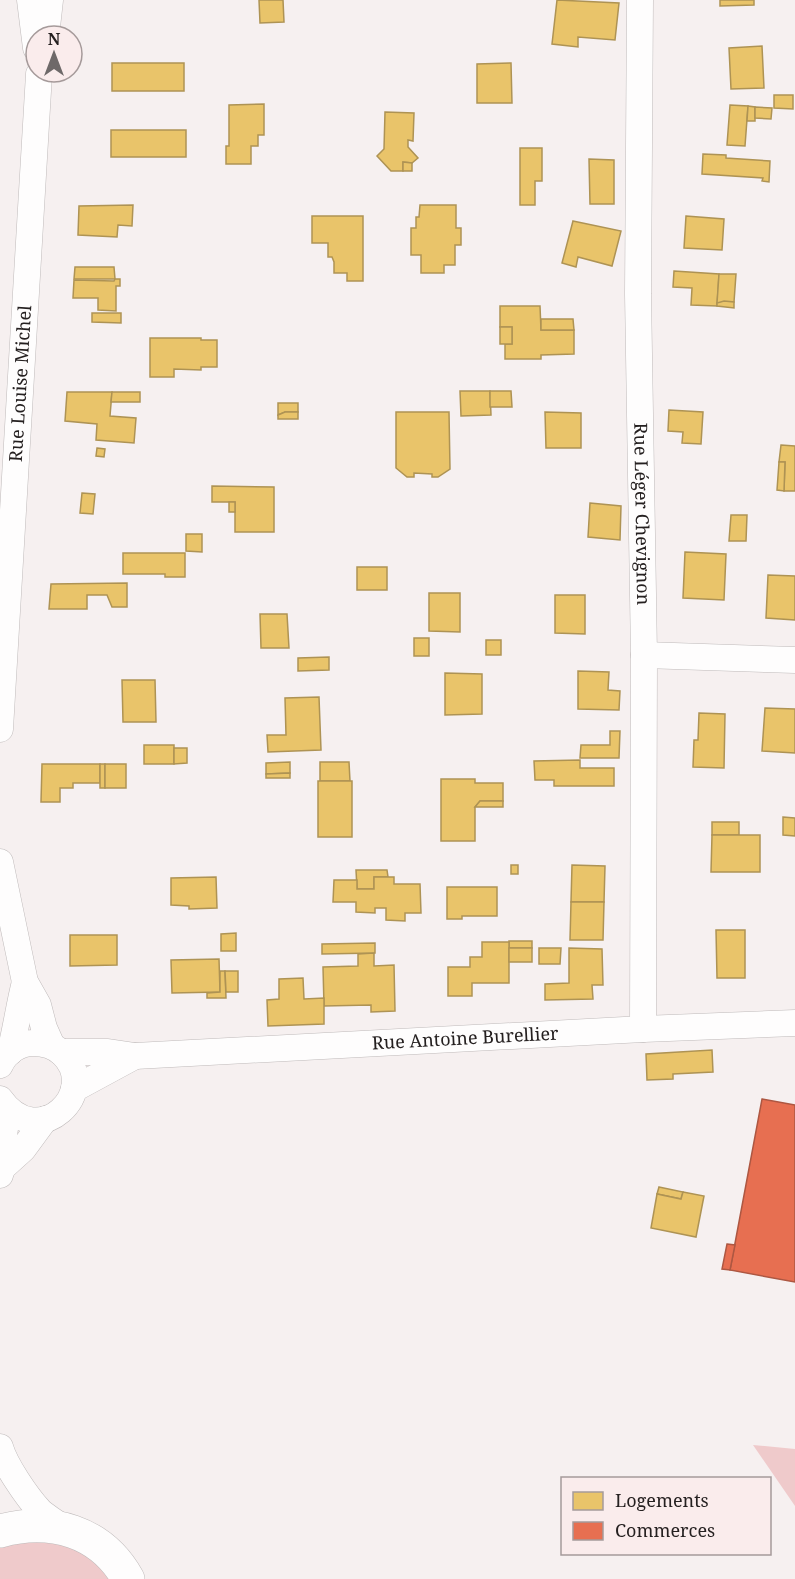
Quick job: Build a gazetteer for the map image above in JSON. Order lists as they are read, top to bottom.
{
  "streets": {
    "street": ["Rue Louise Michel", "Rue Léger Chevignon", "Rue Antoine Burellier"]
  },
  "crossings": [
    ["Rue Léger Chevignon", "Rue Antoine Burellier"]
  ],
  "legend": ["Logements", "Commerces"],
  "north": "top"
}
